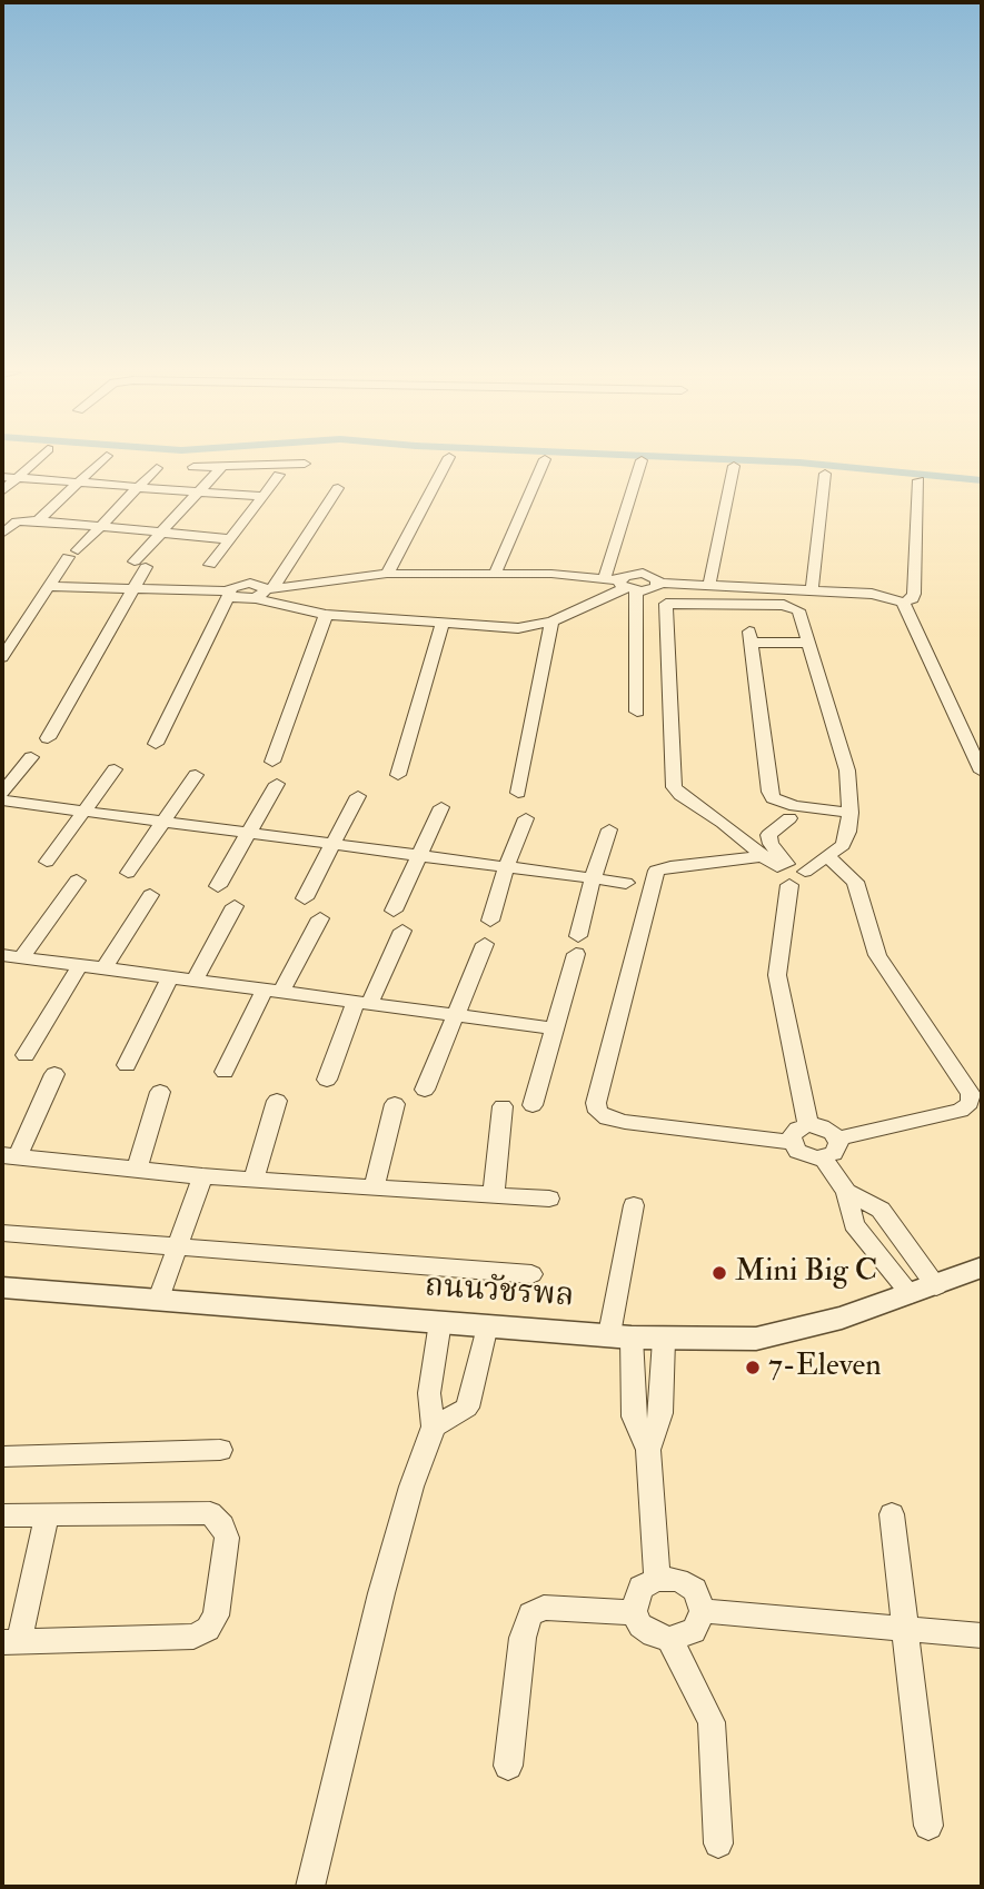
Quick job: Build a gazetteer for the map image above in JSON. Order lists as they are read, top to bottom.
{
  "streets": {
    "street": ["ถนนวัชรพล"]
  },
  "places": ["Mini Big C", "7-Eleven"]
}
